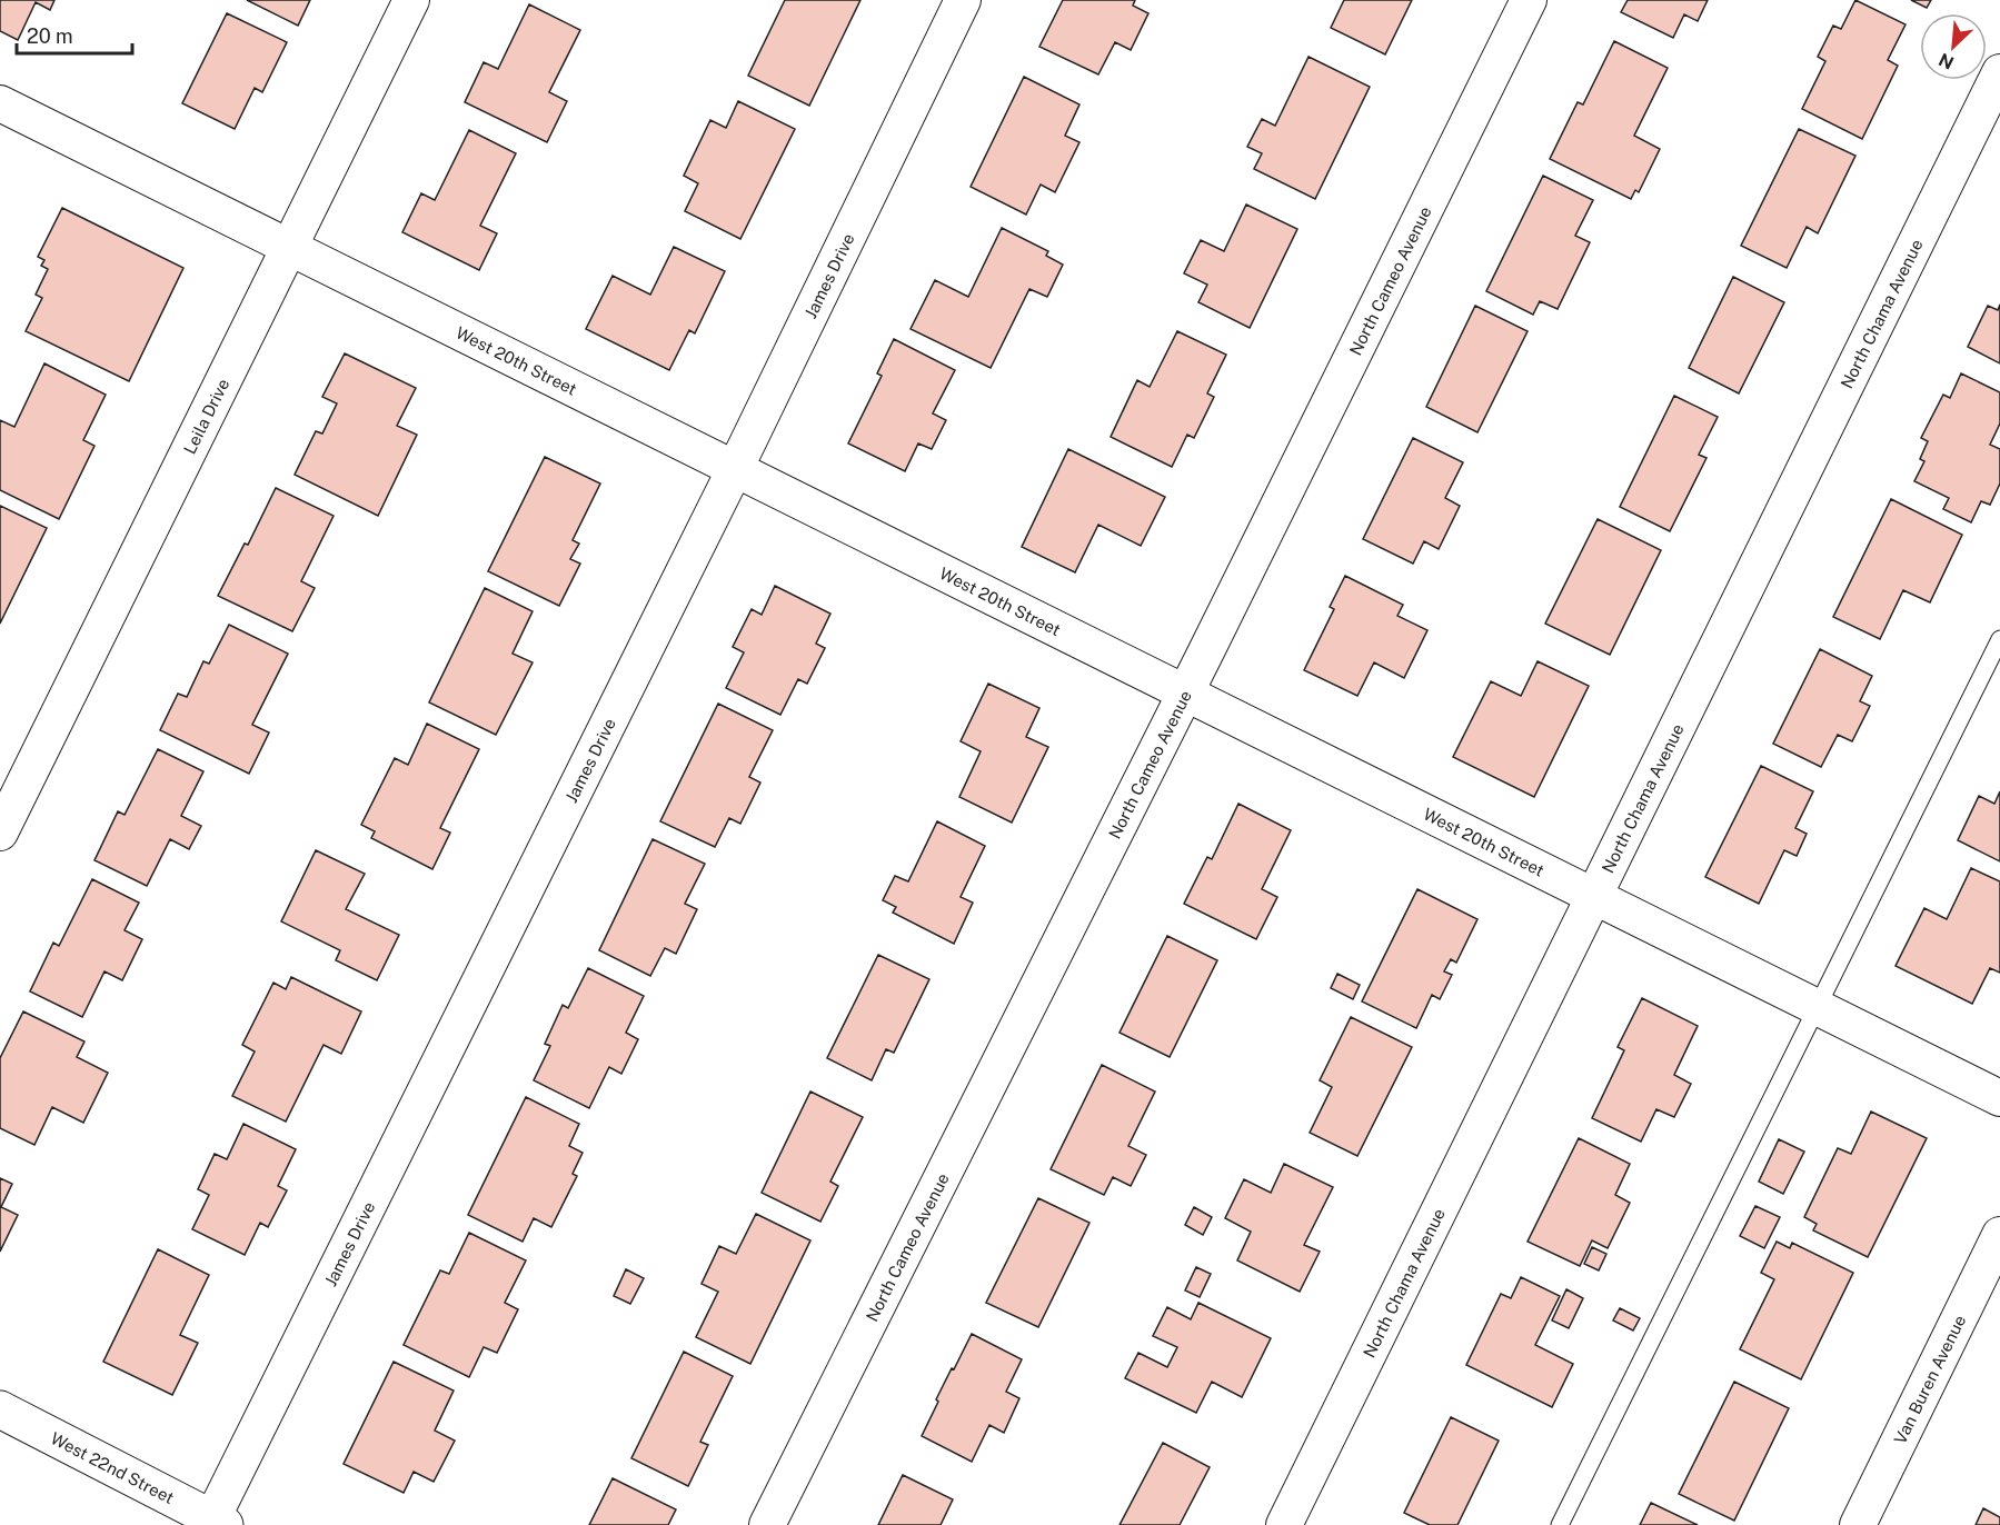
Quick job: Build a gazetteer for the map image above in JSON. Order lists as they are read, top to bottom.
{
  "streets": {
    "street": [
      "James Drive",
      "North Cameo Avenue",
      "North Chama Avenue",
      "West 20th Street",
      "Leila Drive",
      "Van Buren Avenue",
      "West 22nd Street"
    ]
  },
  "crossings": [
    ["James Drive", "West 20th Street"],
    ["James Drive", "West 22nd Street"],
    ["North Cameo Avenue", "West 20th Street"],
    ["North Chama Avenue", "West 20th Street"],
    ["West 20th Street", "Leila Drive"]
  ],
  "scale_bar": "20 m",
  "north": "bottom left"
}
